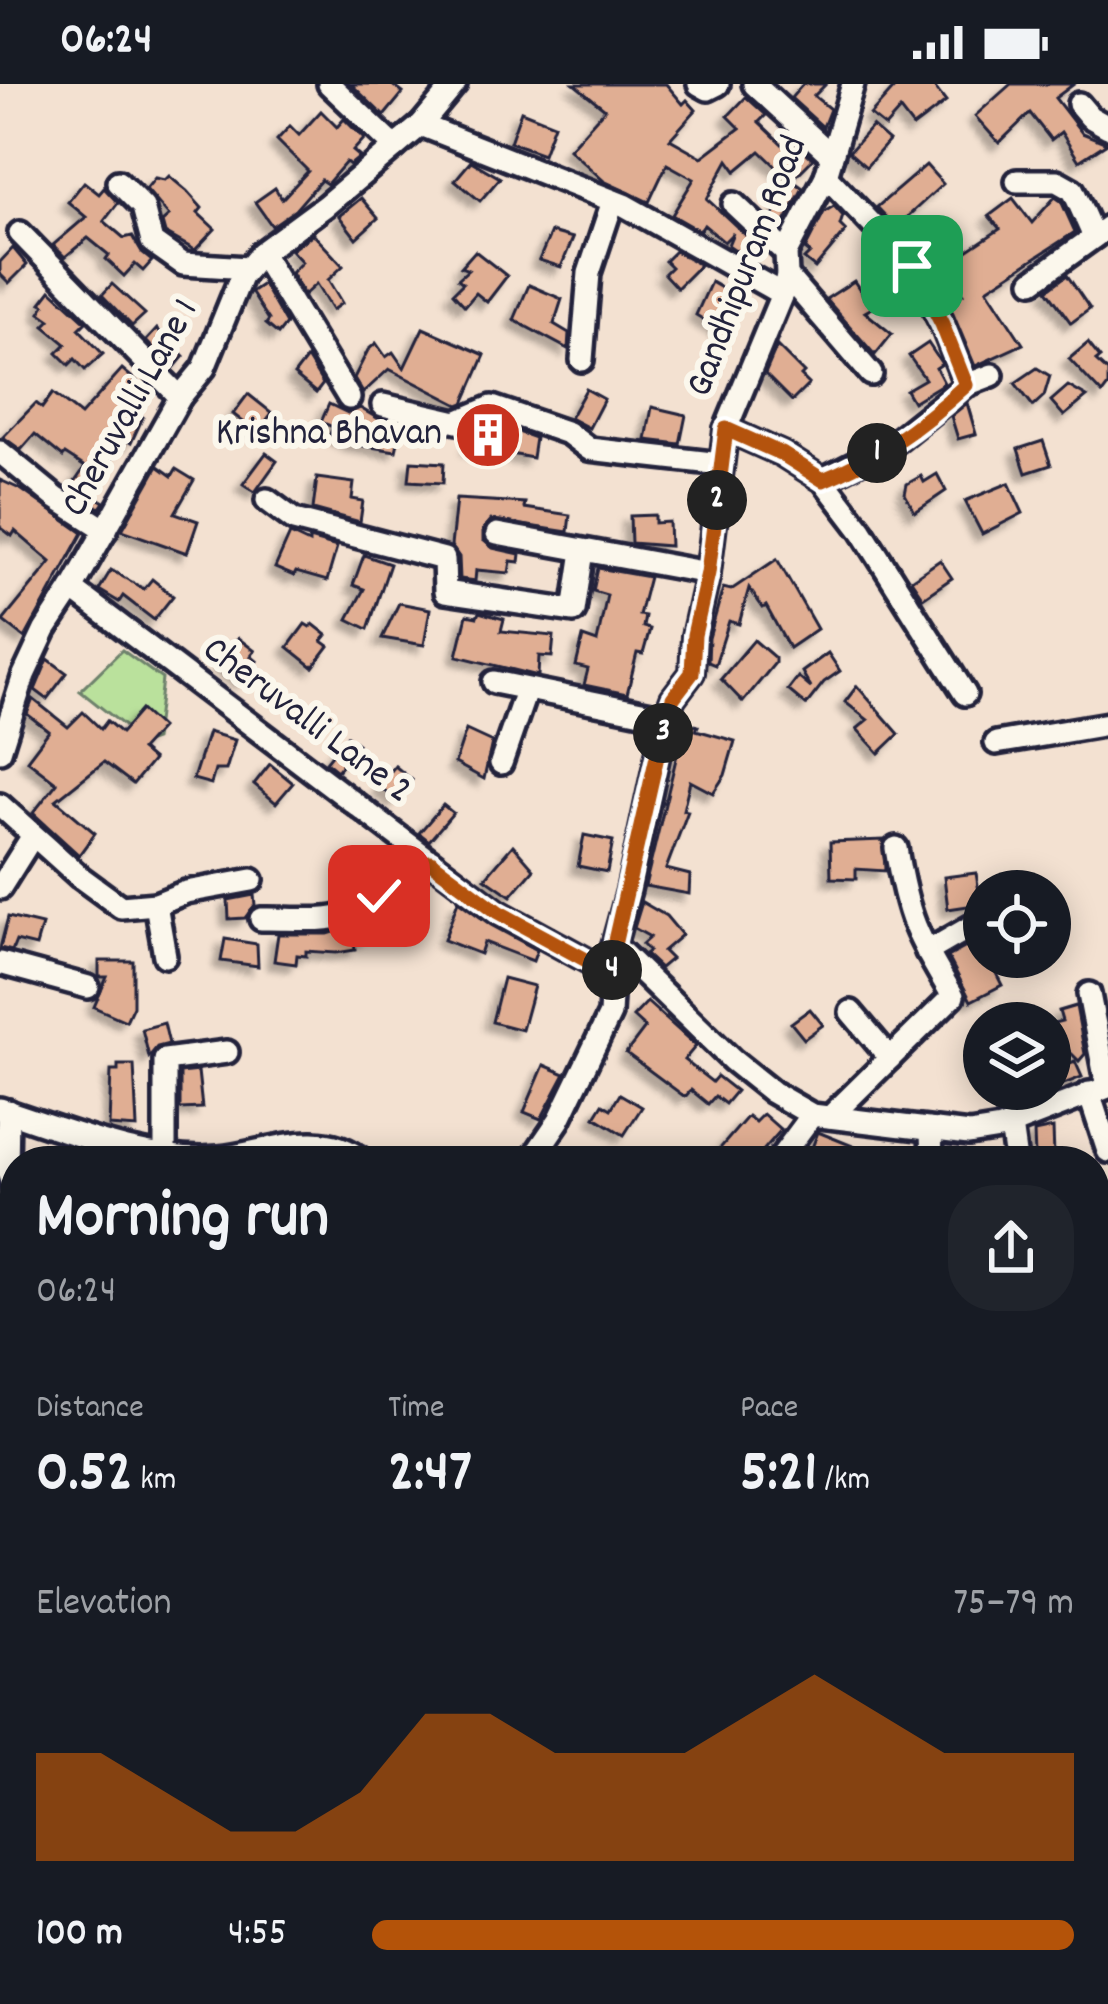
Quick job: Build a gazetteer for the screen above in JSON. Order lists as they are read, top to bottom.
{
  "streets": {
    "street": ["Gandhipuram Road", "Cheruvalli Lane 1", "Cheruvalli Lane 2"]
  },
  "crossings": [
    ["Gandhipuram Road", "Cheruvalli Lane 2"],
    ["Cheruvalli Lane 1", "Cheruvalli Lane 2"]
  ],
  "places": {
    "building": ["Krishna Bhavan"]
  },
  "page": {
    "status": "06:24",
    "pins": [
      "1",
      "2",
      "3",
      "4"
    ],
    "heading": ["Morning run", "06:24"],
    "stats": [
      ["Distance", "0.52 km"],
      ["Time", "2:47"],
      ["Pace", "5:21 /km"]
    ],
    "chart": ["Elevation", "75–79 m"],
    "list": [
      {
        "name": "100 m",
        "note": "4:55"
      }
    ]
  }
}
